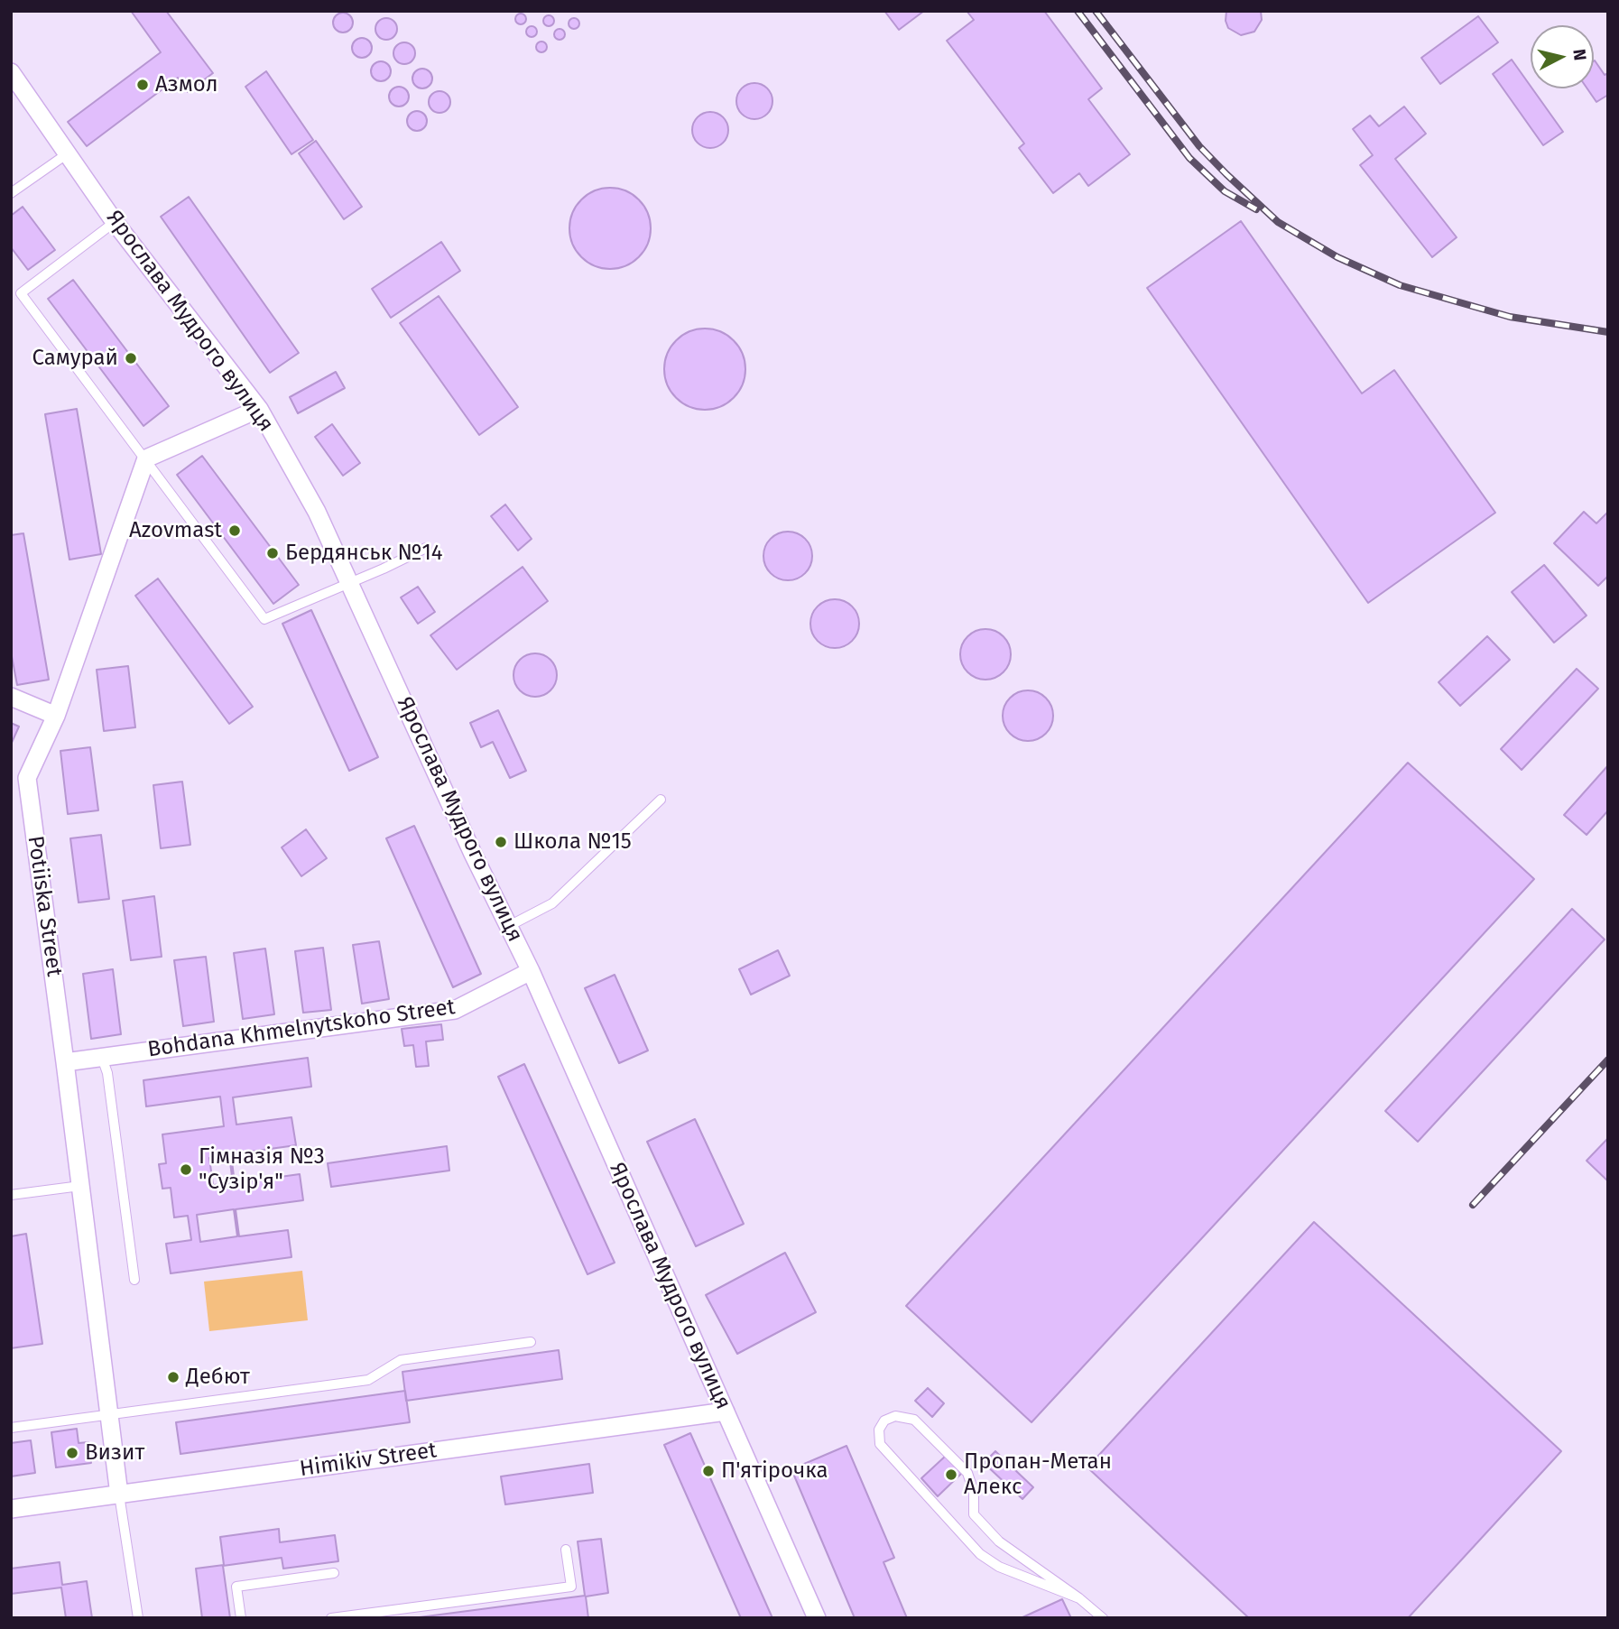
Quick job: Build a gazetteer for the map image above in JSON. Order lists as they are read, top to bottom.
{
  "streets": {
    "street": [
      "Ярослава Мудрого вулиця",
      "Potiiska Street",
      "Bohdana Khmelnytskoho Street",
      "Himikiv Street"
    ]
  },
  "crossings": [
    ["Ярослава Мудрого вулиця", "Bohdana Khmelnytskoho Street"],
    ["Ярослава Мудрого вулиця", "Himikiv Street"],
    ["Potiiska Street", "Bohdana Khmelnytskoho Street"],
    ["Potiiska Street", "Himikiv Street"]
  ],
  "places": [
    "Азмол",
    "Самурай",
    "Azovmast",
    "Бердянськ №14",
    "Школа №15",
    "Гімназія №3 \"Сузір'я\"",
    "Дебют",
    "Визит",
    "П'ятірочка",
    "Пропан-Метан Алекс"
  ],
  "north": "right"
}
